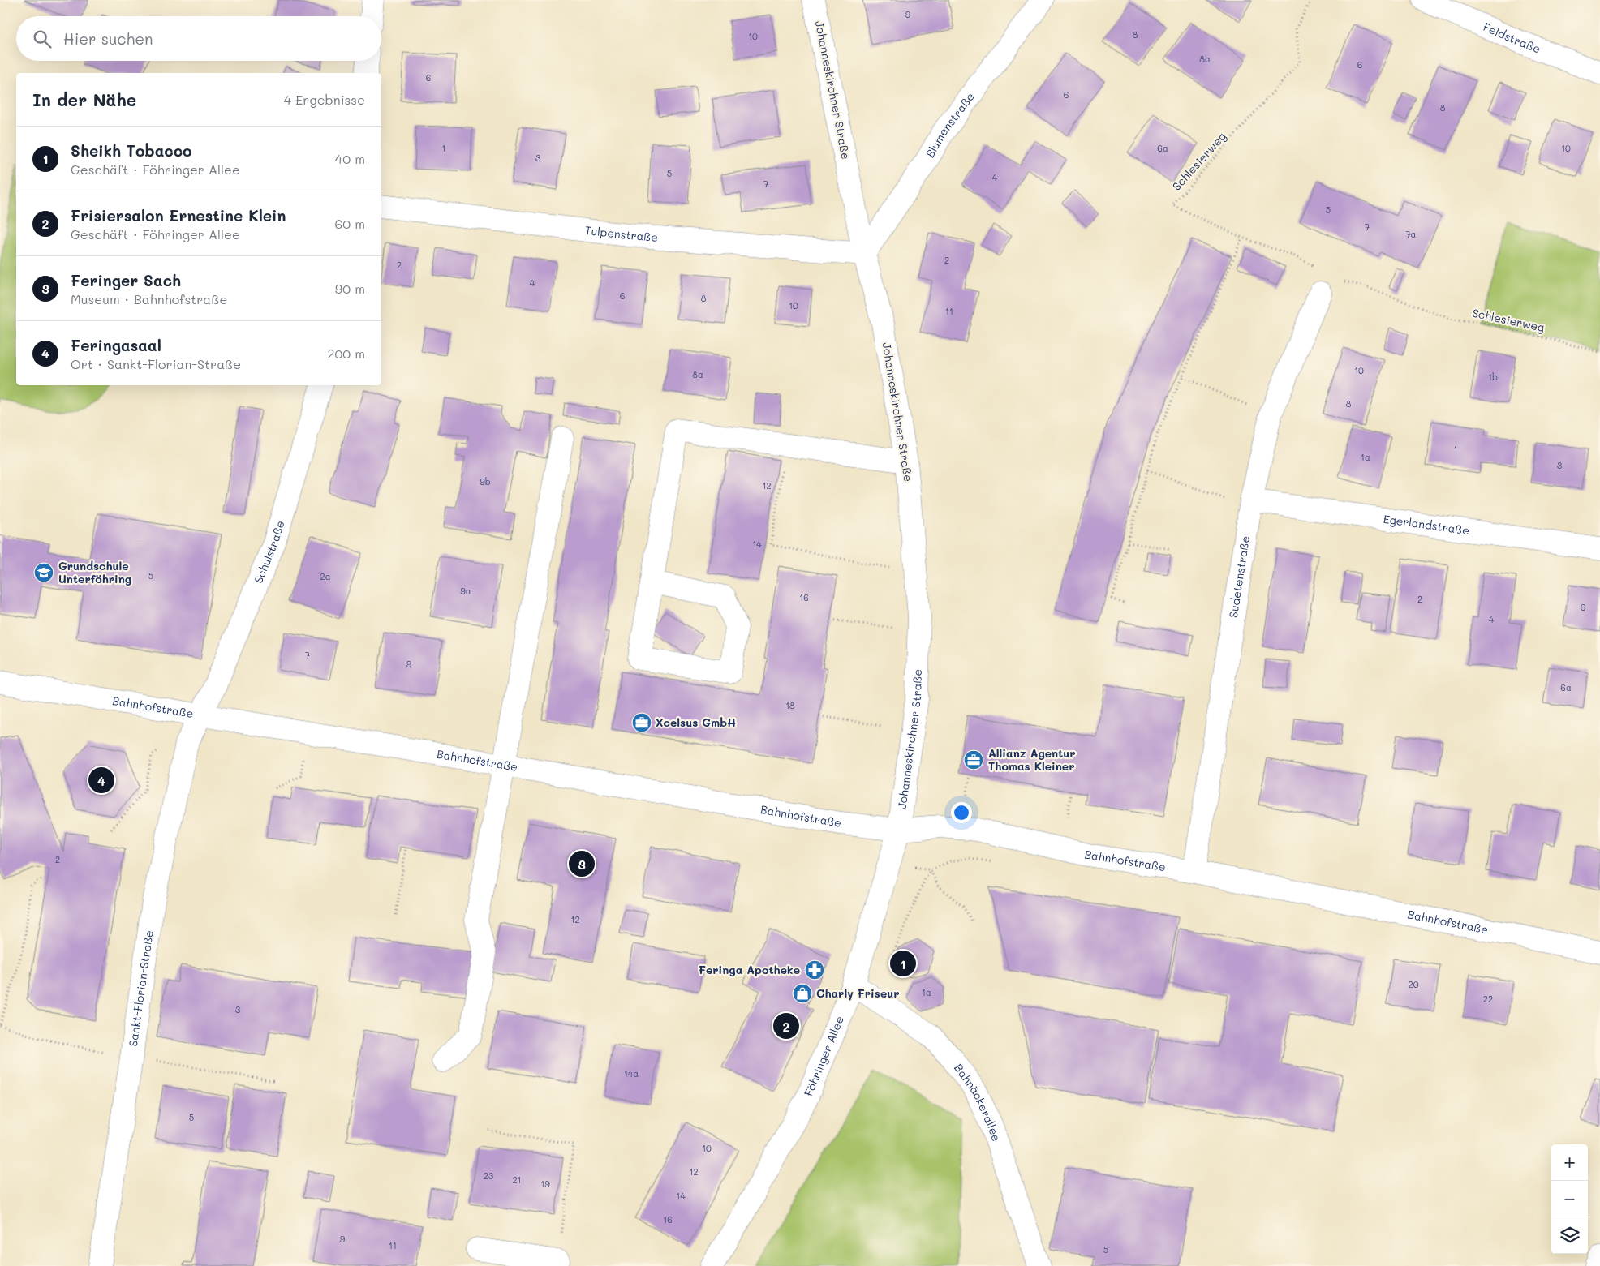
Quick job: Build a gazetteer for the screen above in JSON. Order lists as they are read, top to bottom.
{
  "streets": {
    "street": [
      "Feldstraße",
      "Johanneskirchner Straße",
      "Blumenstraße",
      "Tulpenstraße",
      "Egerlandstraße",
      "Schulstraße",
      "Sudetenstraße",
      "Bahnhofstraße",
      "Sankt-Florian-Straße",
      "Föhringer Allee",
      "Bahnäckerallee"
    ],
    "path": ["Schlesierweg"]
  },
  "crossings": [
    ["Johanneskirchner Straße", "Blumenstraße"],
    ["Johanneskirchner Straße", "Tulpenstraße"],
    ["Johanneskirchner Straße", "Bahnhofstraße"],
    ["Johanneskirchner Straße", "Föhringer Allee"],
    ["Blumenstraße", "Tulpenstraße"],
    ["Egerlandstraße", "Sudetenstraße"],
    ["Schulstraße", "Bahnhofstraße"],
    ["Schulstraße", "Sankt-Florian-Straße"],
    ["Sudetenstraße", "Bahnhofstraße"],
    ["Bahnhofstraße", "Sankt-Florian-Straße"],
    ["Bahnhofstraße", "Föhringer Allee"],
    ["Föhringer Allee", "Bahnäckerallee"]
  ],
  "places": {
    "school or university": ["Grundschule Unterföhring"],
    "office": ["Xcelsus GmbH", "Allianz Agentur Thomas Kleiner"],
    "pharmacy": ["Feringa Apotheke"],
    "shop": ["Charly Friseur"]
  },
  "house_numbers": [
    "9",
    "8",
    "10",
    "8a",
    "6",
    "6",
    "6",
    "8",
    "1",
    "6a",
    "10",
    "3",
    "5",
    "4",
    "7",
    "5",
    "7",
    "7a",
    "2",
    "2",
    "4",
    "6",
    "8",
    "10",
    "11",
    "10",
    "8a",
    "1b",
    "8",
    "1",
    "1a",
    "3",
    "9b",
    "12",
    "14",
    "5",
    "2a",
    "9a",
    "16",
    "2",
    "6",
    "4",
    "7",
    "9",
    "6a",
    "18",
    "2",
    "12",
    "20",
    "1a",
    "22",
    "3",
    "14a",
    "5",
    "10",
    "12",
    "23",
    "21",
    "19",
    "14",
    "16",
    "9",
    "11",
    "5"
  ],
  "page": {
    "search": "Hier suchen",
    "heading": ["In der Nähe", "4 Ergebnisse"],
    "list": [
      {
        "mark": "1",
        "name": "Sheikh Tobacco",
        "note": "Geschäft · Föhringer Allee",
        "value": "40 m"
      },
      {
        "mark": "2",
        "name": "Frisiersalon Ernestine Klein",
        "note": "Geschäft · Föhringer Allee",
        "value": "60 m"
      },
      {
        "mark": "3",
        "name": "Feringer Sach",
        "note": "Museum · Bahnhofstraße",
        "value": "90 m"
      },
      {
        "mark": "4",
        "name": "Feringasaal",
        "note": "Ort · Sankt-Florian-Straße",
        "value": "200 m"
      }
    ],
    "pins": [
      "4",
      "3",
      "1",
      "2"
    ],
    "map_buttons": ["+", "−"]
  }
}
